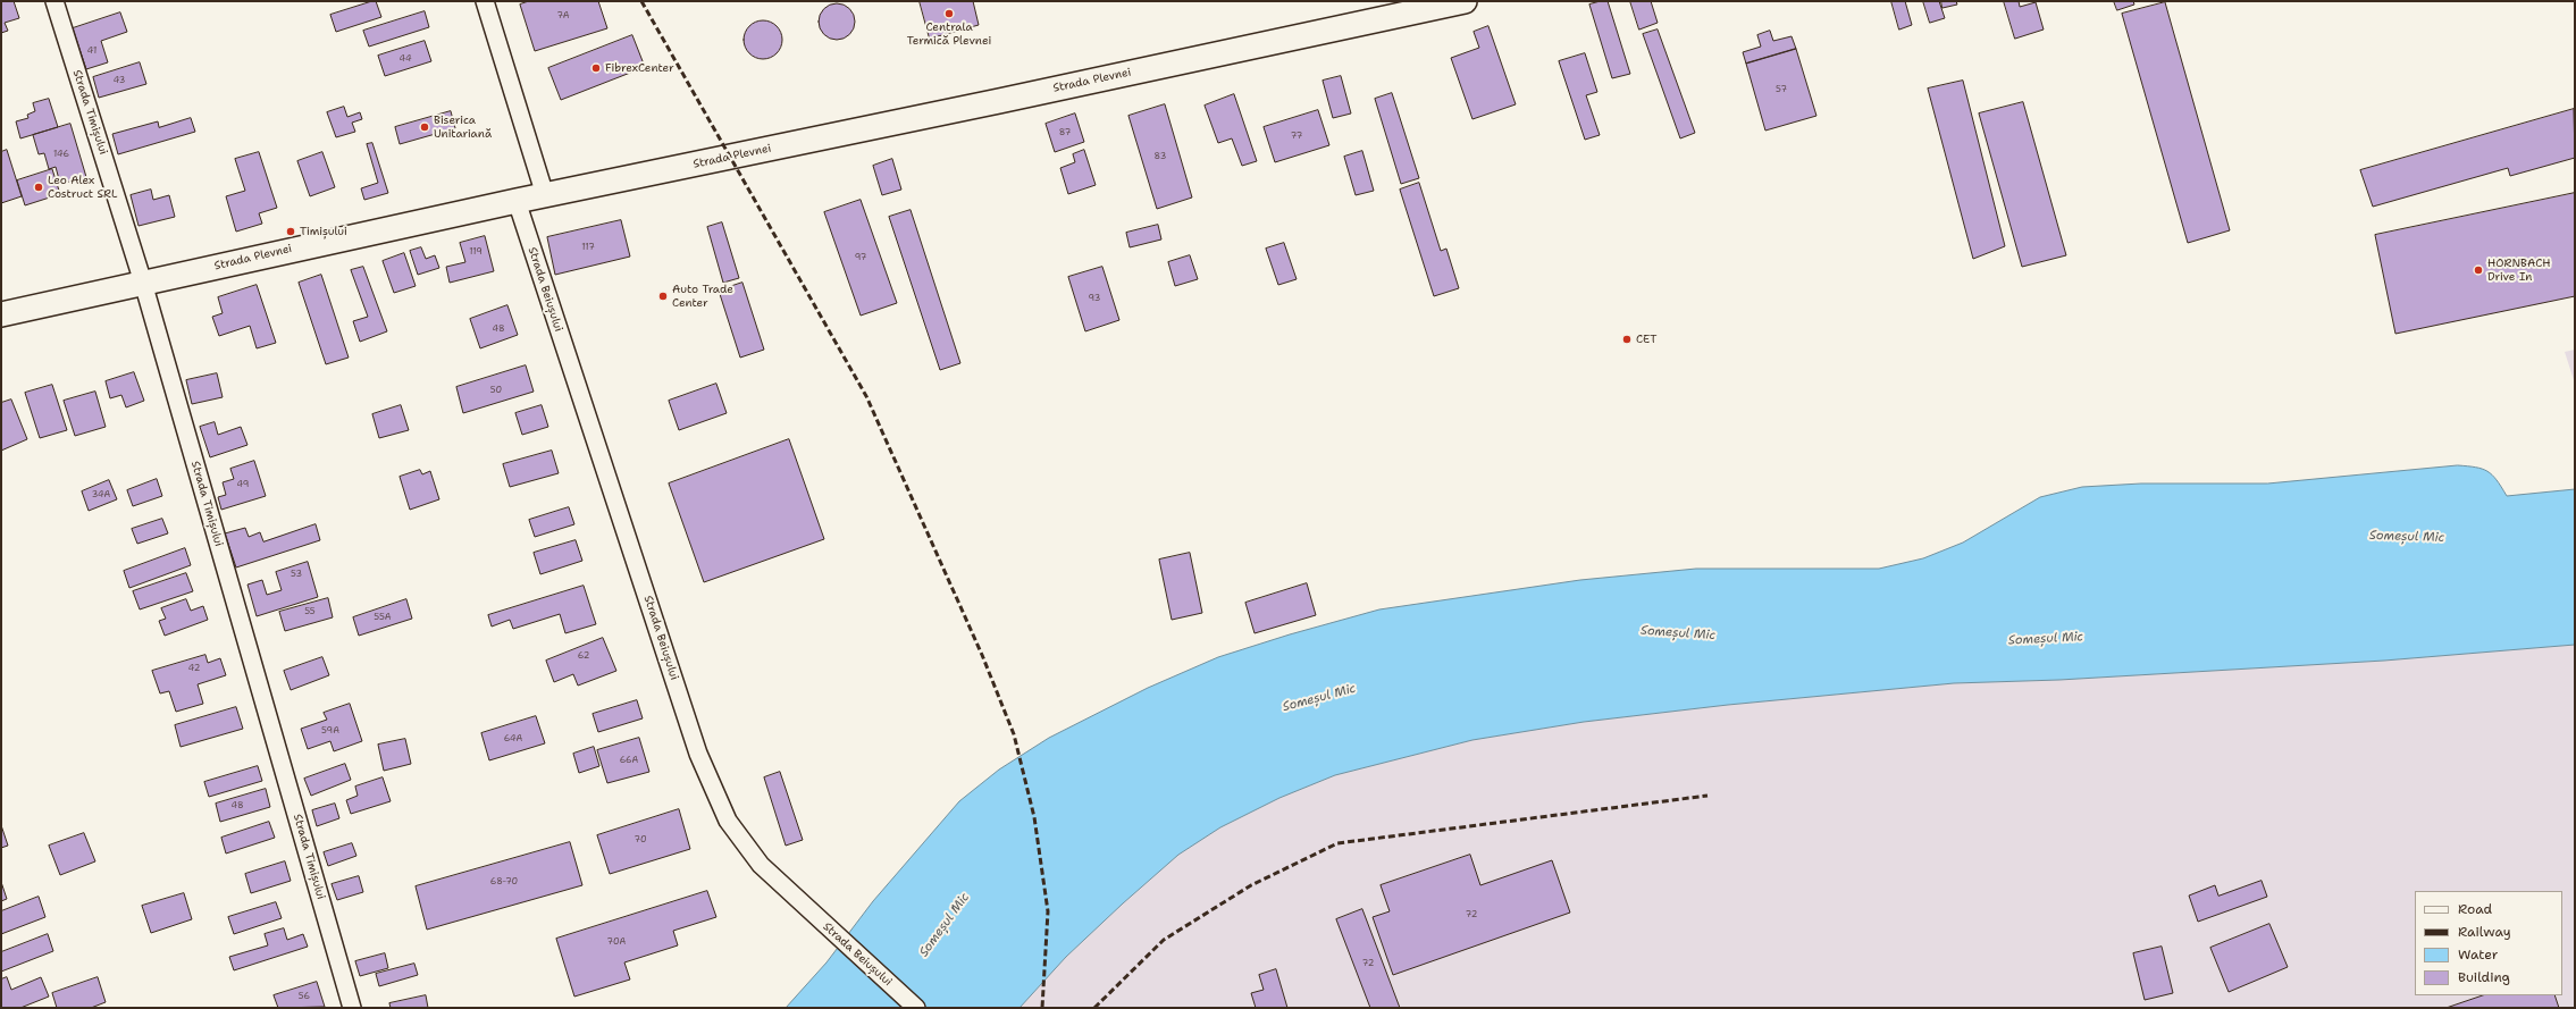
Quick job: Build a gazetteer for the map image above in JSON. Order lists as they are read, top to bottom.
{
  "streets": {
    "main road": ["Strada Plevnei"],
    "street": ["Strada Timișului", "Strada Beiușului"]
  },
  "crossings": [
    ["Strada Plevnei", "Strada Timișului"],
    ["Strada Plevnei", "Strada Beiușului"]
  ],
  "water": ["Someșul Mic"],
  "places": [
    "Centrala Termică Plevnei",
    "FibrexCenter",
    "Biserica Unitariană",
    "Leo Alex Costruct SRL",
    "Timișului",
    "HORNBACH Drive In",
    "Auto Trade Center",
    "CET"
  ],
  "house_numbers": [
    "7A",
    "41",
    "44",
    "43",
    "57",
    "87",
    "77",
    "146",
    "83",
    "117",
    "119",
    "97",
    "93",
    "48",
    "50",
    "49",
    "34A",
    "53",
    "55",
    "55A",
    "62",
    "42",
    "59A",
    "64A",
    "66A",
    "48",
    "70",
    "68-70",
    "72",
    "70A",
    "72",
    "56"
  ],
  "legend": [
    "Road",
    "Railway",
    "Water",
    "Building"
  ]
}
